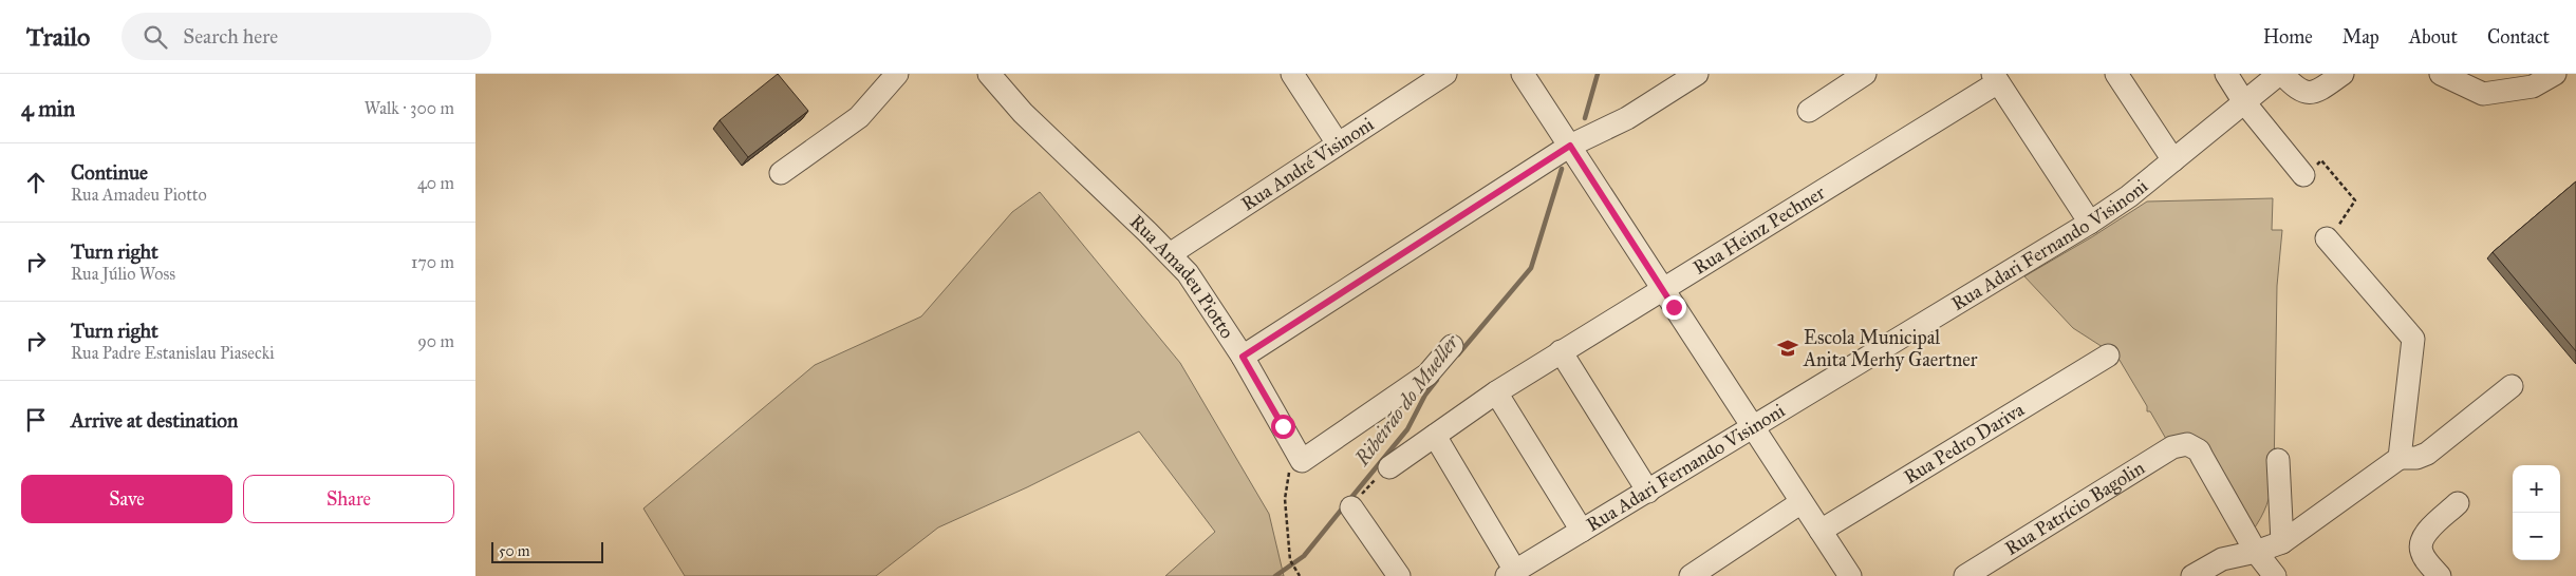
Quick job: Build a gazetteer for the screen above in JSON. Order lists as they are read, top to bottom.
{
  "streets": {
    "street": [
      "Rua André Visinoni",
      "Rua Heinz Pechner",
      "Rua Adari Fernando Visinoni",
      "Rua Amadeu Piotto",
      "Rua Pedro Dariva",
      "Rua Patrício Bagolin"
    ]
  },
  "crossings": [
    ["Rua André Visinoni", "Rua Amadeu Piotto"]
  ],
  "water": ["Ribeirão do Mueller"],
  "places": {
    "school or university": ["Escola Municipal Anita Merhy Gaertner"]
  },
  "scale_bar": "50 m",
  "page": {
    "header": "Trailo",
    "search": "Search here",
    "nav": [
      "Home",
      "Map",
      "About",
      "Contact"
    ],
    "heading": ["4 min", "Walk · 300 m"],
    "list": [
      ["Continue", "Rua Amadeu Piotto", "40 m"],
      ["Turn right", "Rua Júlio Woss", "170 m"],
      ["Turn right", "Rua Padre Estanislau Piasecki", "90 m"],
      "Arrive at destination"
    ],
    "buttons": ["Save", "Share"],
    "map_buttons": ["+", "−"],
    "scale": "50 m"
  }
}
